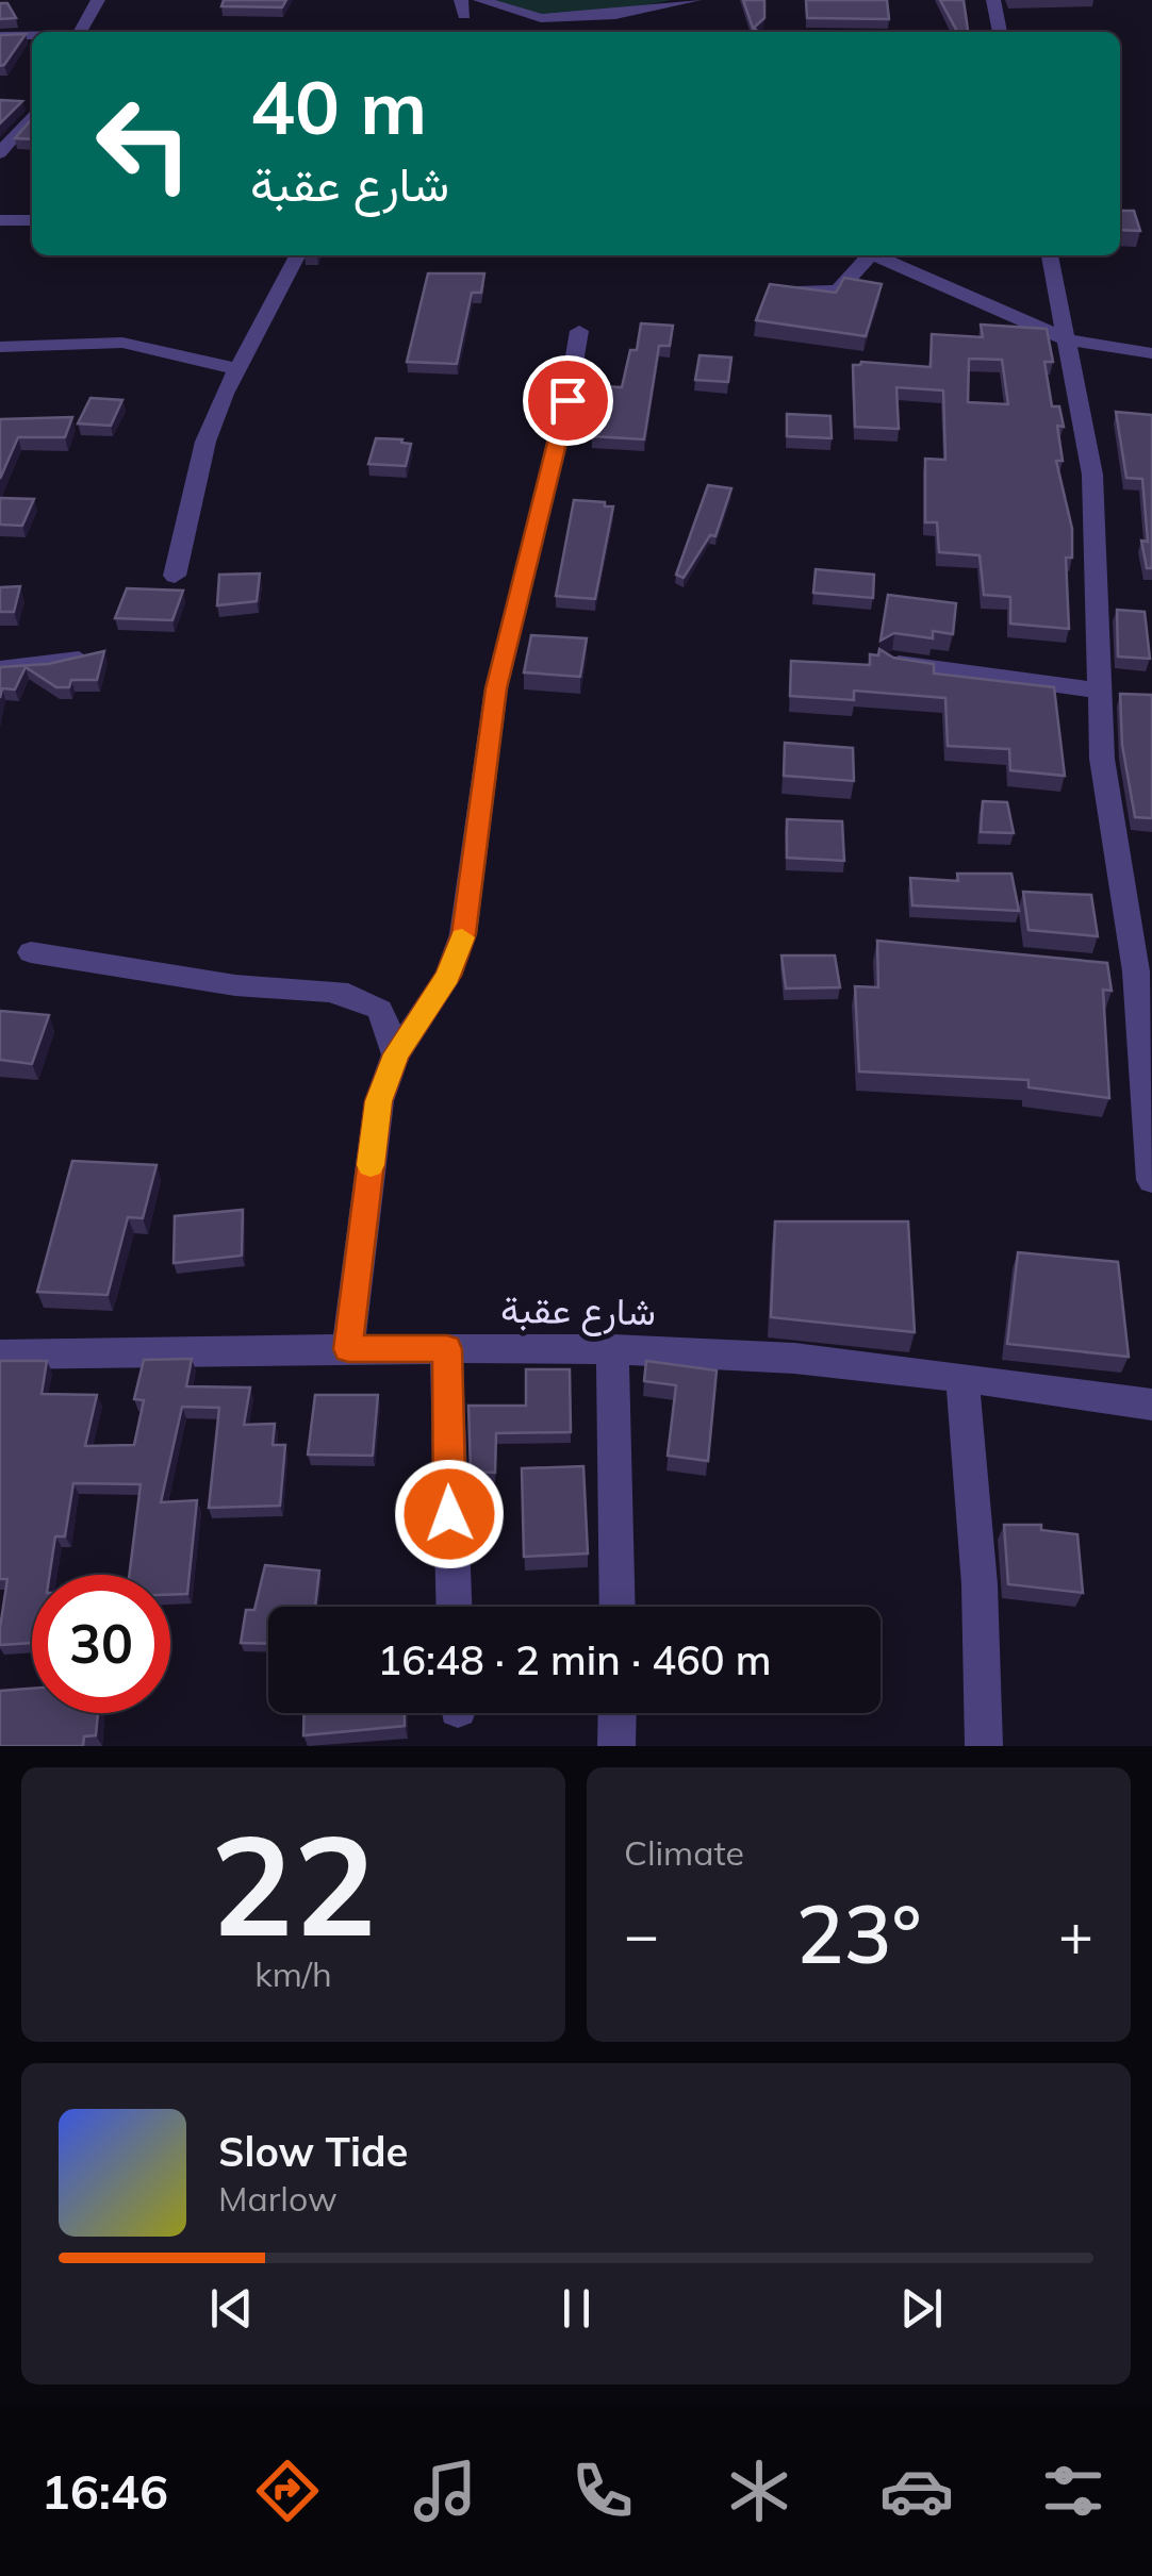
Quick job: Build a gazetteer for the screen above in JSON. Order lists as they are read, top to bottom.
{
  "streets": {
    "street": ["شارع عقبة"]
  },
  "page": {
    "turn": ["40 m", "شارع عقبة"],
    "limit": "30",
    "trip": "16:48 · 2 min · 460 m",
    "tile": [
      ["22", "km/h"],
      "Climate"
    ],
    "heat": ["−", "23°", "+"],
    "song": ["Slow Tide", "Marlow"],
    "tabs": "16:46"
  }
}
